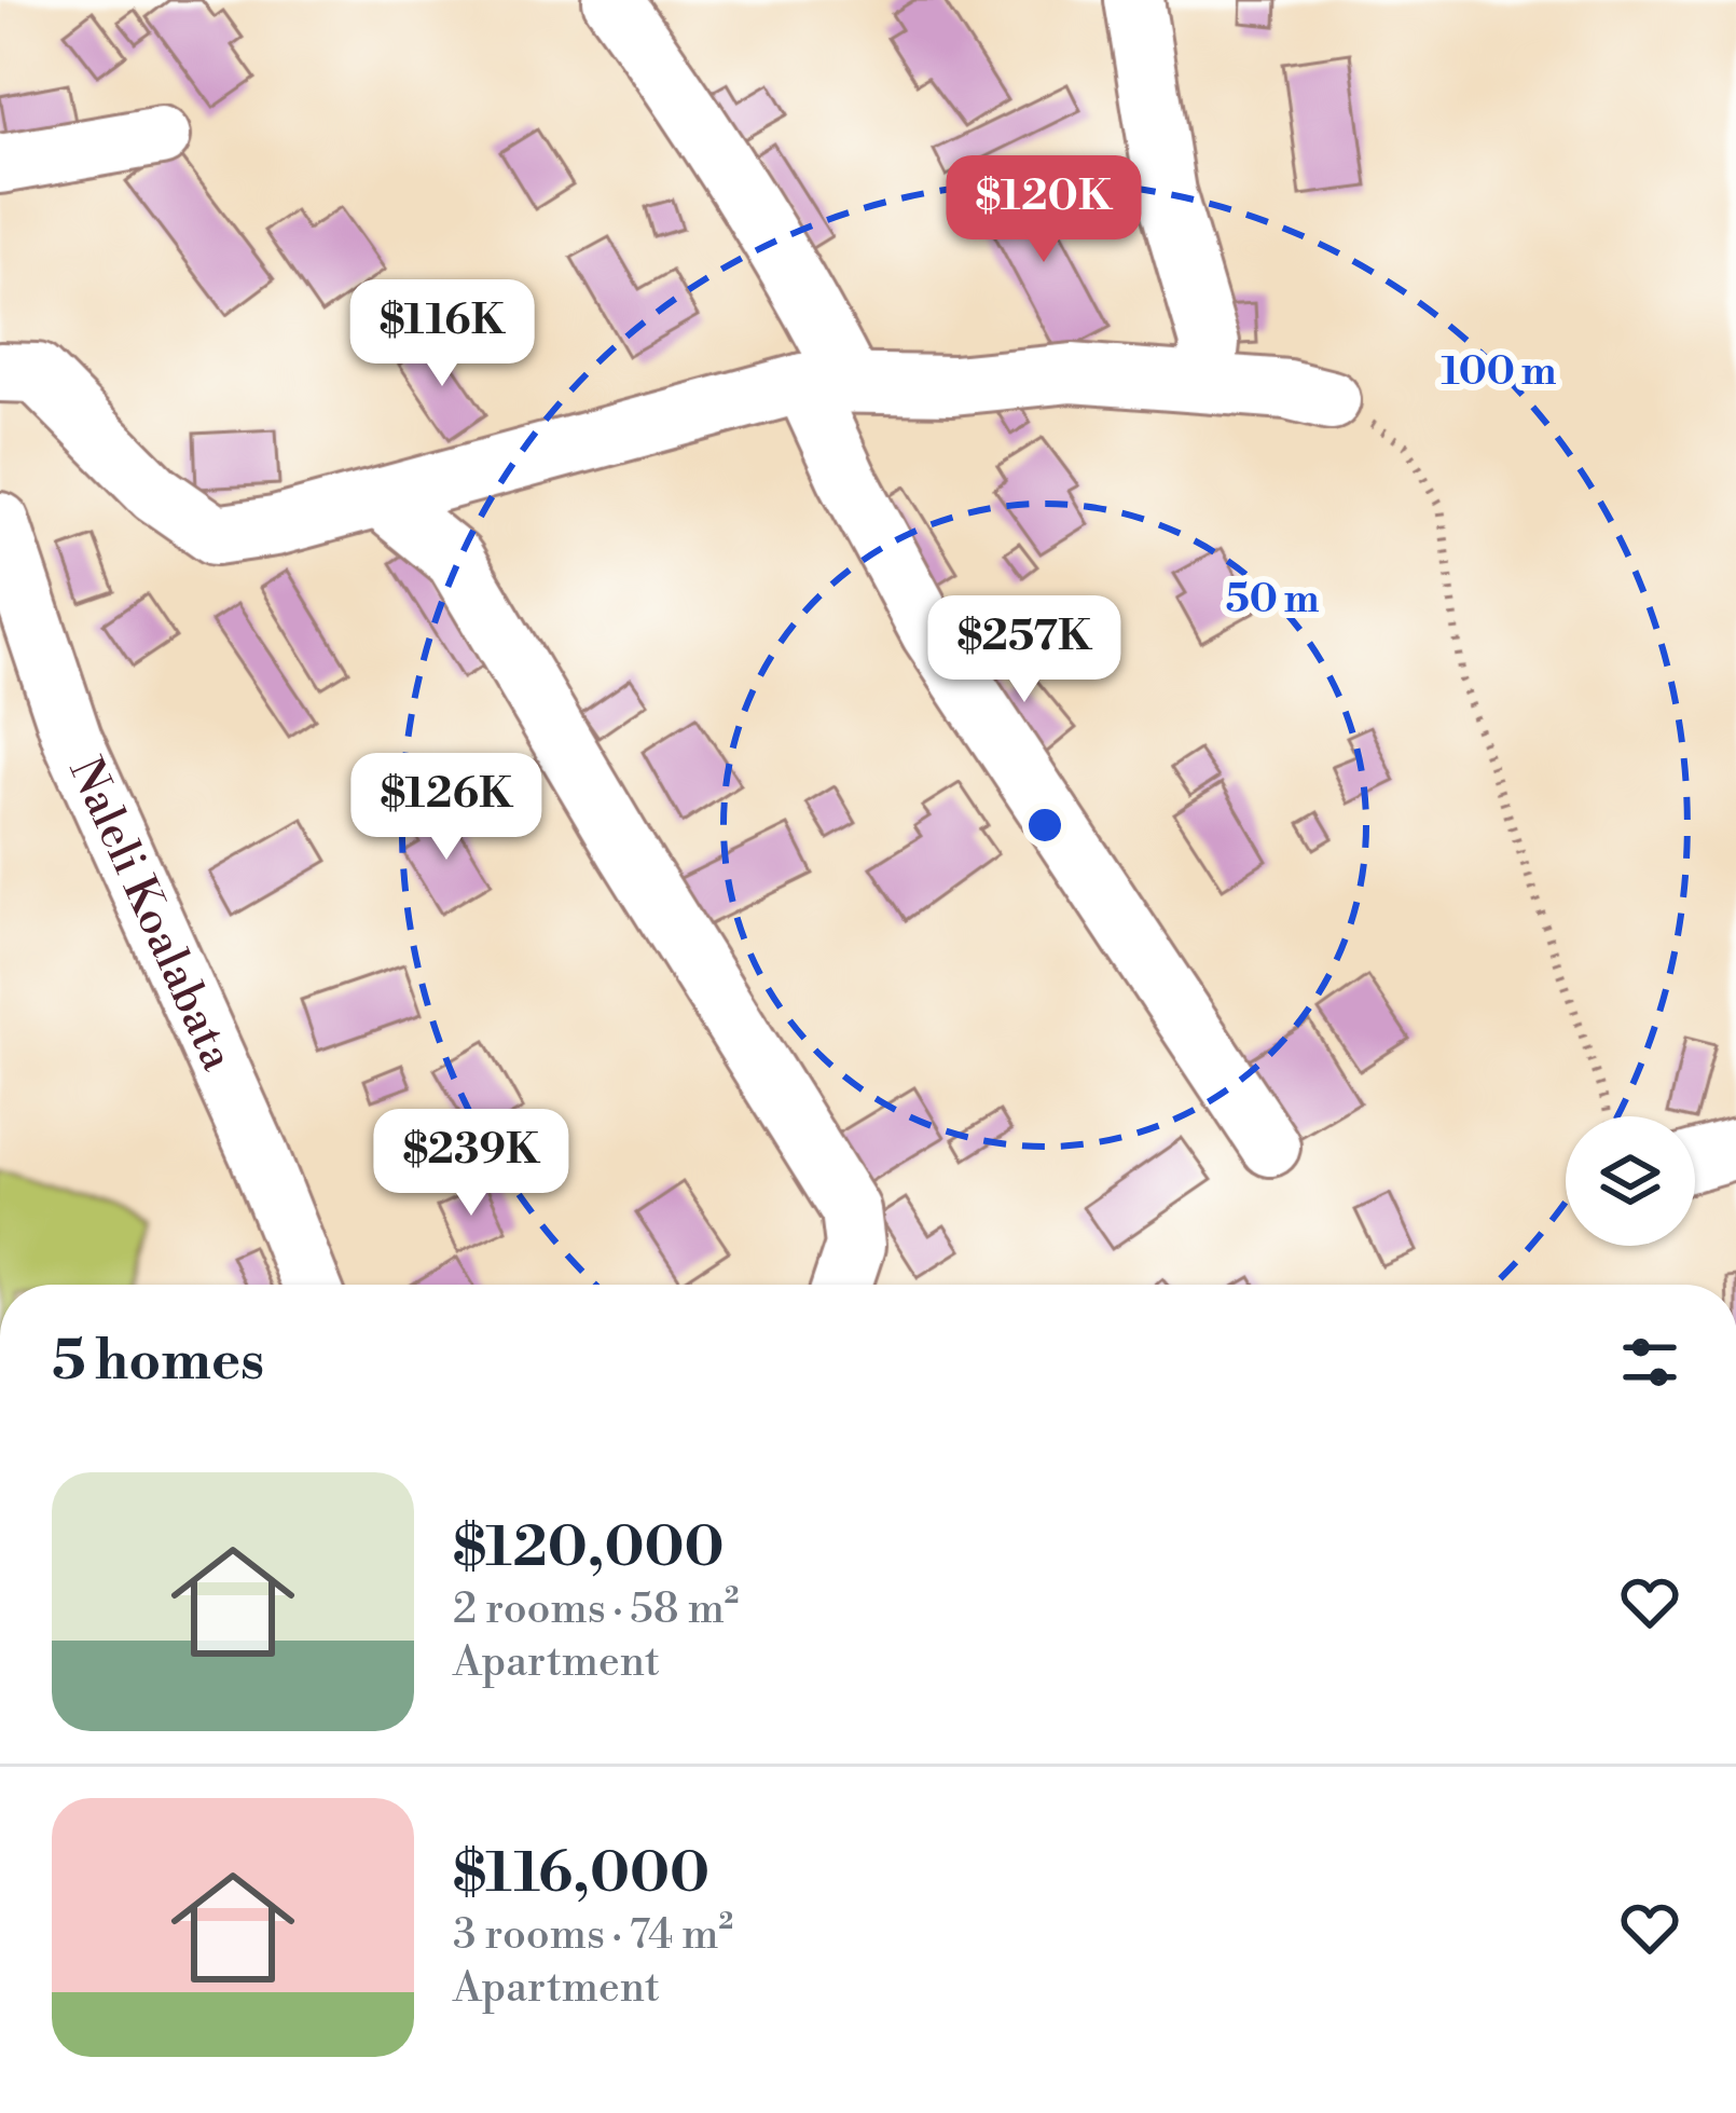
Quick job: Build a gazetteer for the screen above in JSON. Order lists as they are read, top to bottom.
{
  "streets": {
    "street": ["Naleli Koalabata"]
  },
  "page": {
    "price": [
      "$120K",
      "$116K",
      "$257K",
      "$126K",
      "$239K"
    ],
    "heading": "5 homes",
    "list": [
      {
        "name": "$120,000",
        "note": "2 rooms · 58 m² · Apartment"
      },
      {
        "name": "$116,000",
        "note": "3 rooms · 74 m² · Apartment"
      }
    ]
  },
  "rings": ["100 m", "50 m"]
}
